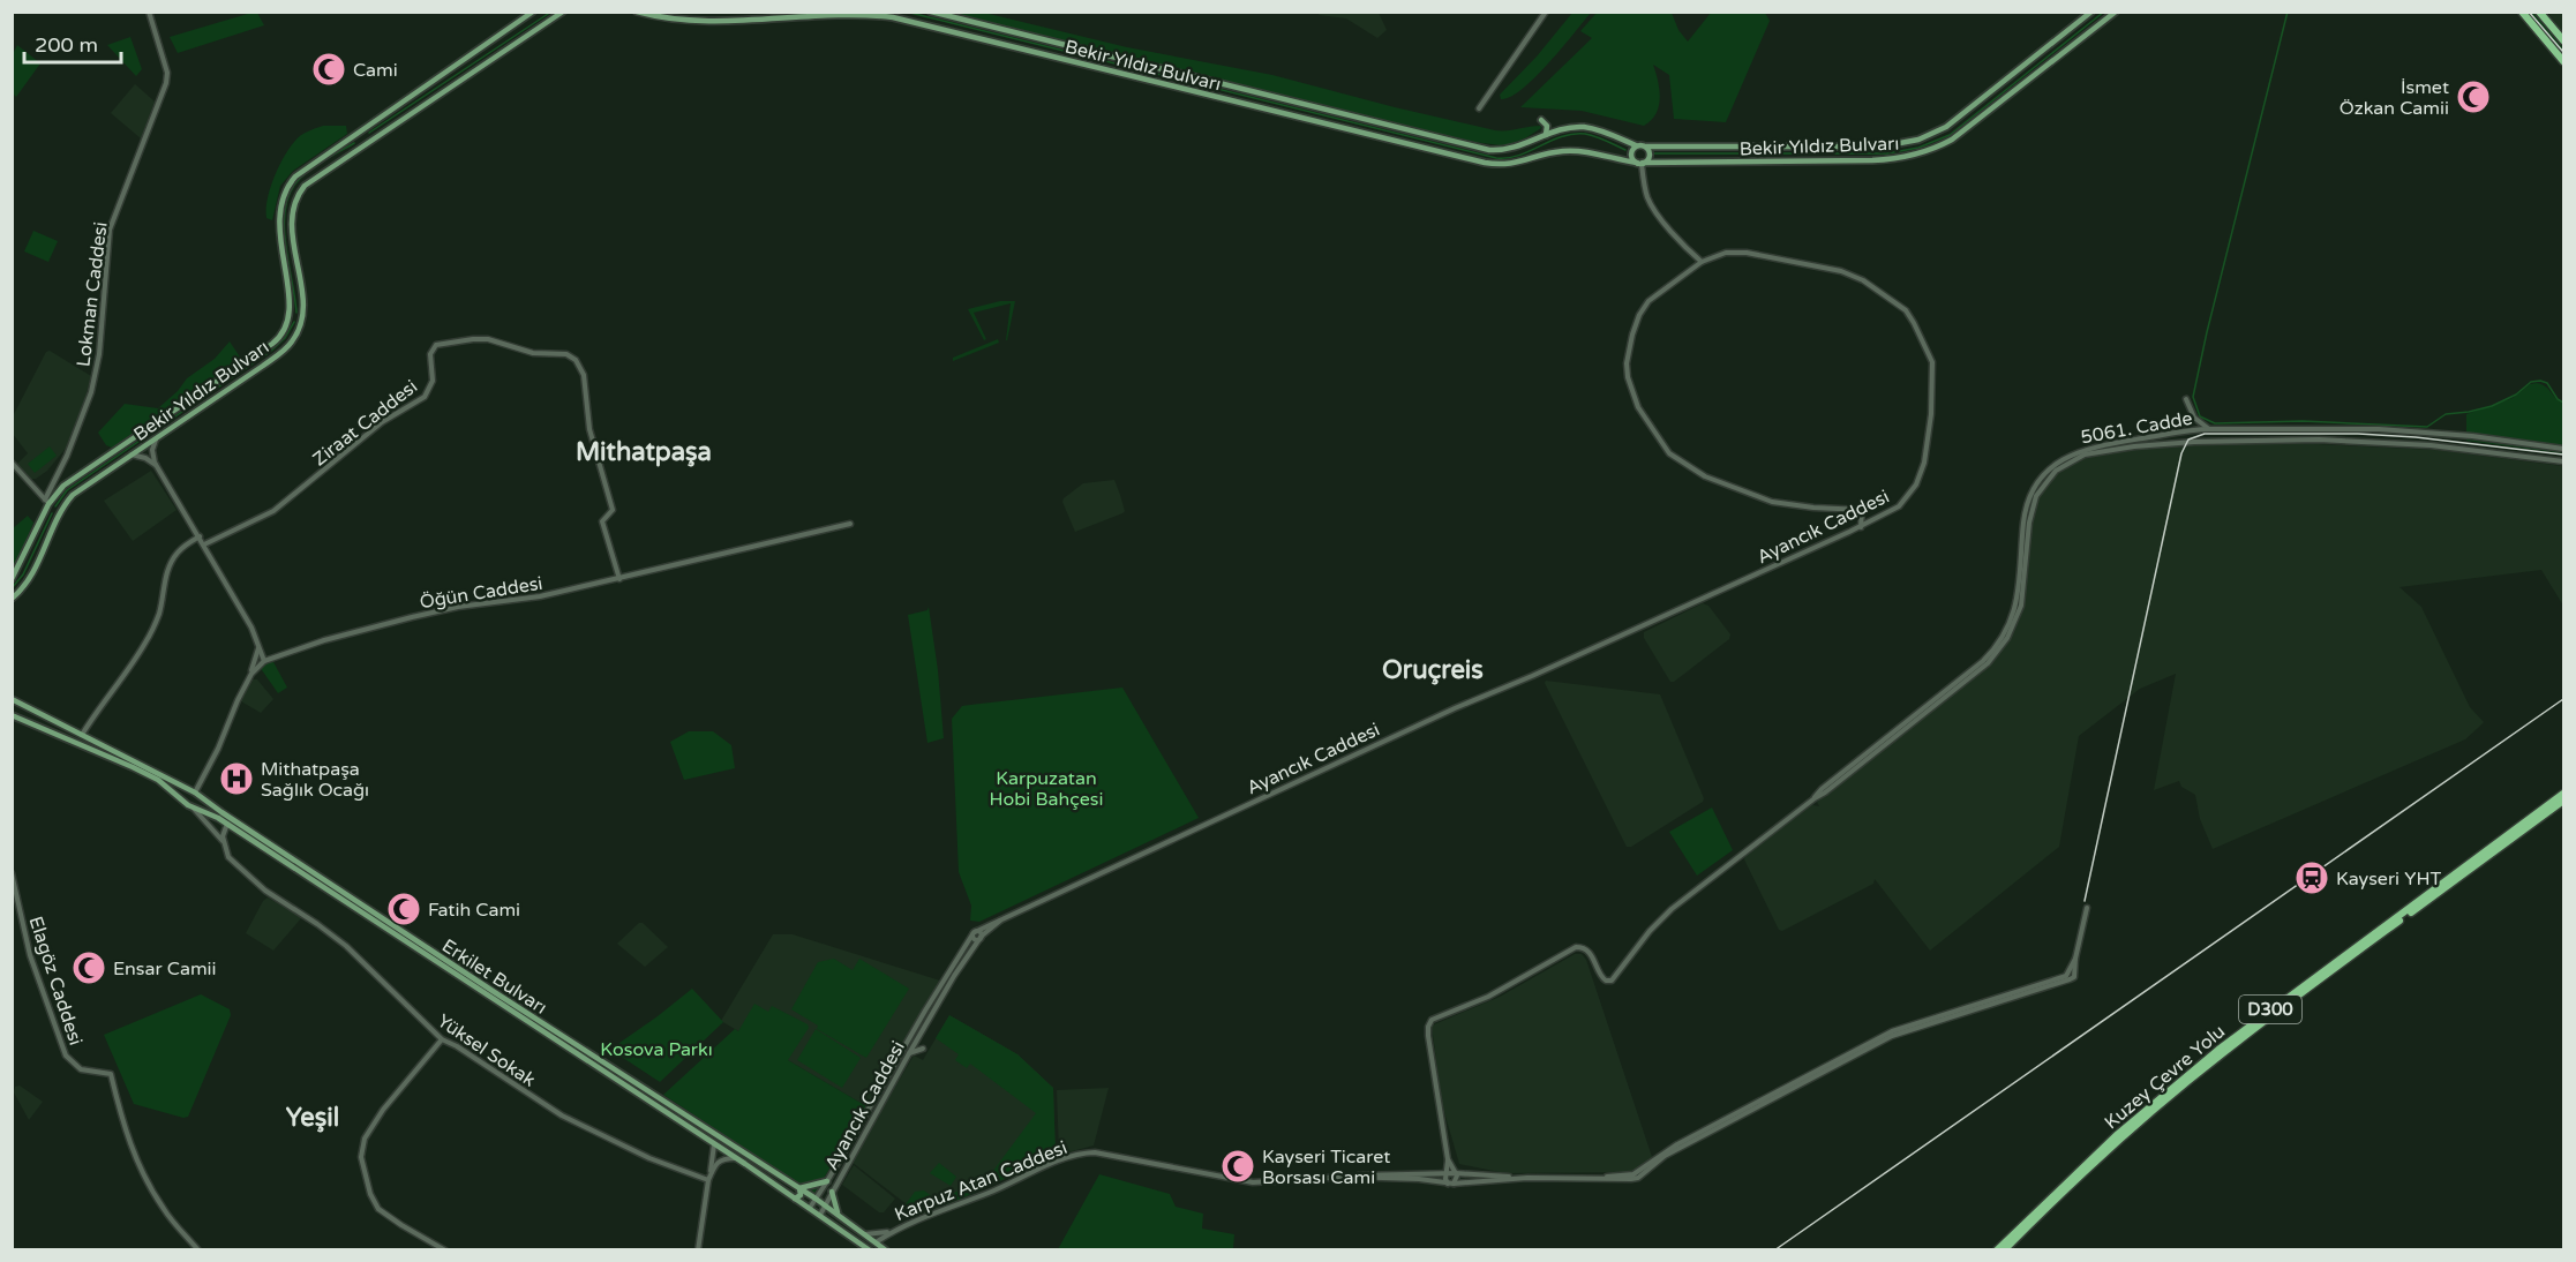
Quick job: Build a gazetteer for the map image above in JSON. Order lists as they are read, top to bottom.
{
  "streets": {
    "highway": ["D300", "Kuzey Çevre Yolu"],
    "main road": ["Bekir Yıldız Bulvarı", "Erkilet Bulvarı"],
    "street": [
      "Lokman Caddesi",
      "Ziraat Caddesi",
      "5061. Cadde",
      "Ayancık Caddesi",
      "Öğün Caddesi",
      "Elagöz Caddesi",
      "Yüksel Sokak",
      "Karpuz Atan Caddesi"
    ]
  },
  "crossings": [
    ["Bekir Yıldız Bulvarı", "Lokman Caddesi"],
    ["Ziraat Caddesi", "Öğün Caddesi"],
    ["Ayancık Caddesi", "Erkilet Bulvarı"],
    ["Öğün Caddesi", "Erkilet Bulvarı"],
    ["Erkilet Bulvarı", "Yüksel Sokak"]
  ],
  "districts": ["Mithatpaşa", "Oruçreis", "Yeşil"],
  "parks": ["Karpuzatan Hobi Bahçesi", "Kosova Parkı"],
  "places": {
    "mosque": [
      "Cami",
      "İsmet Özkan Camii",
      "Fatih Cami",
      "Ensar Camii",
      "Kayseri Ticaret Borsası Cami"
    ],
    "hospital": ["Mithatpaşa Sağlık Ocağı"],
    "station": ["Kayseri YHT"]
  },
  "scale_bar": "200 m"
}
